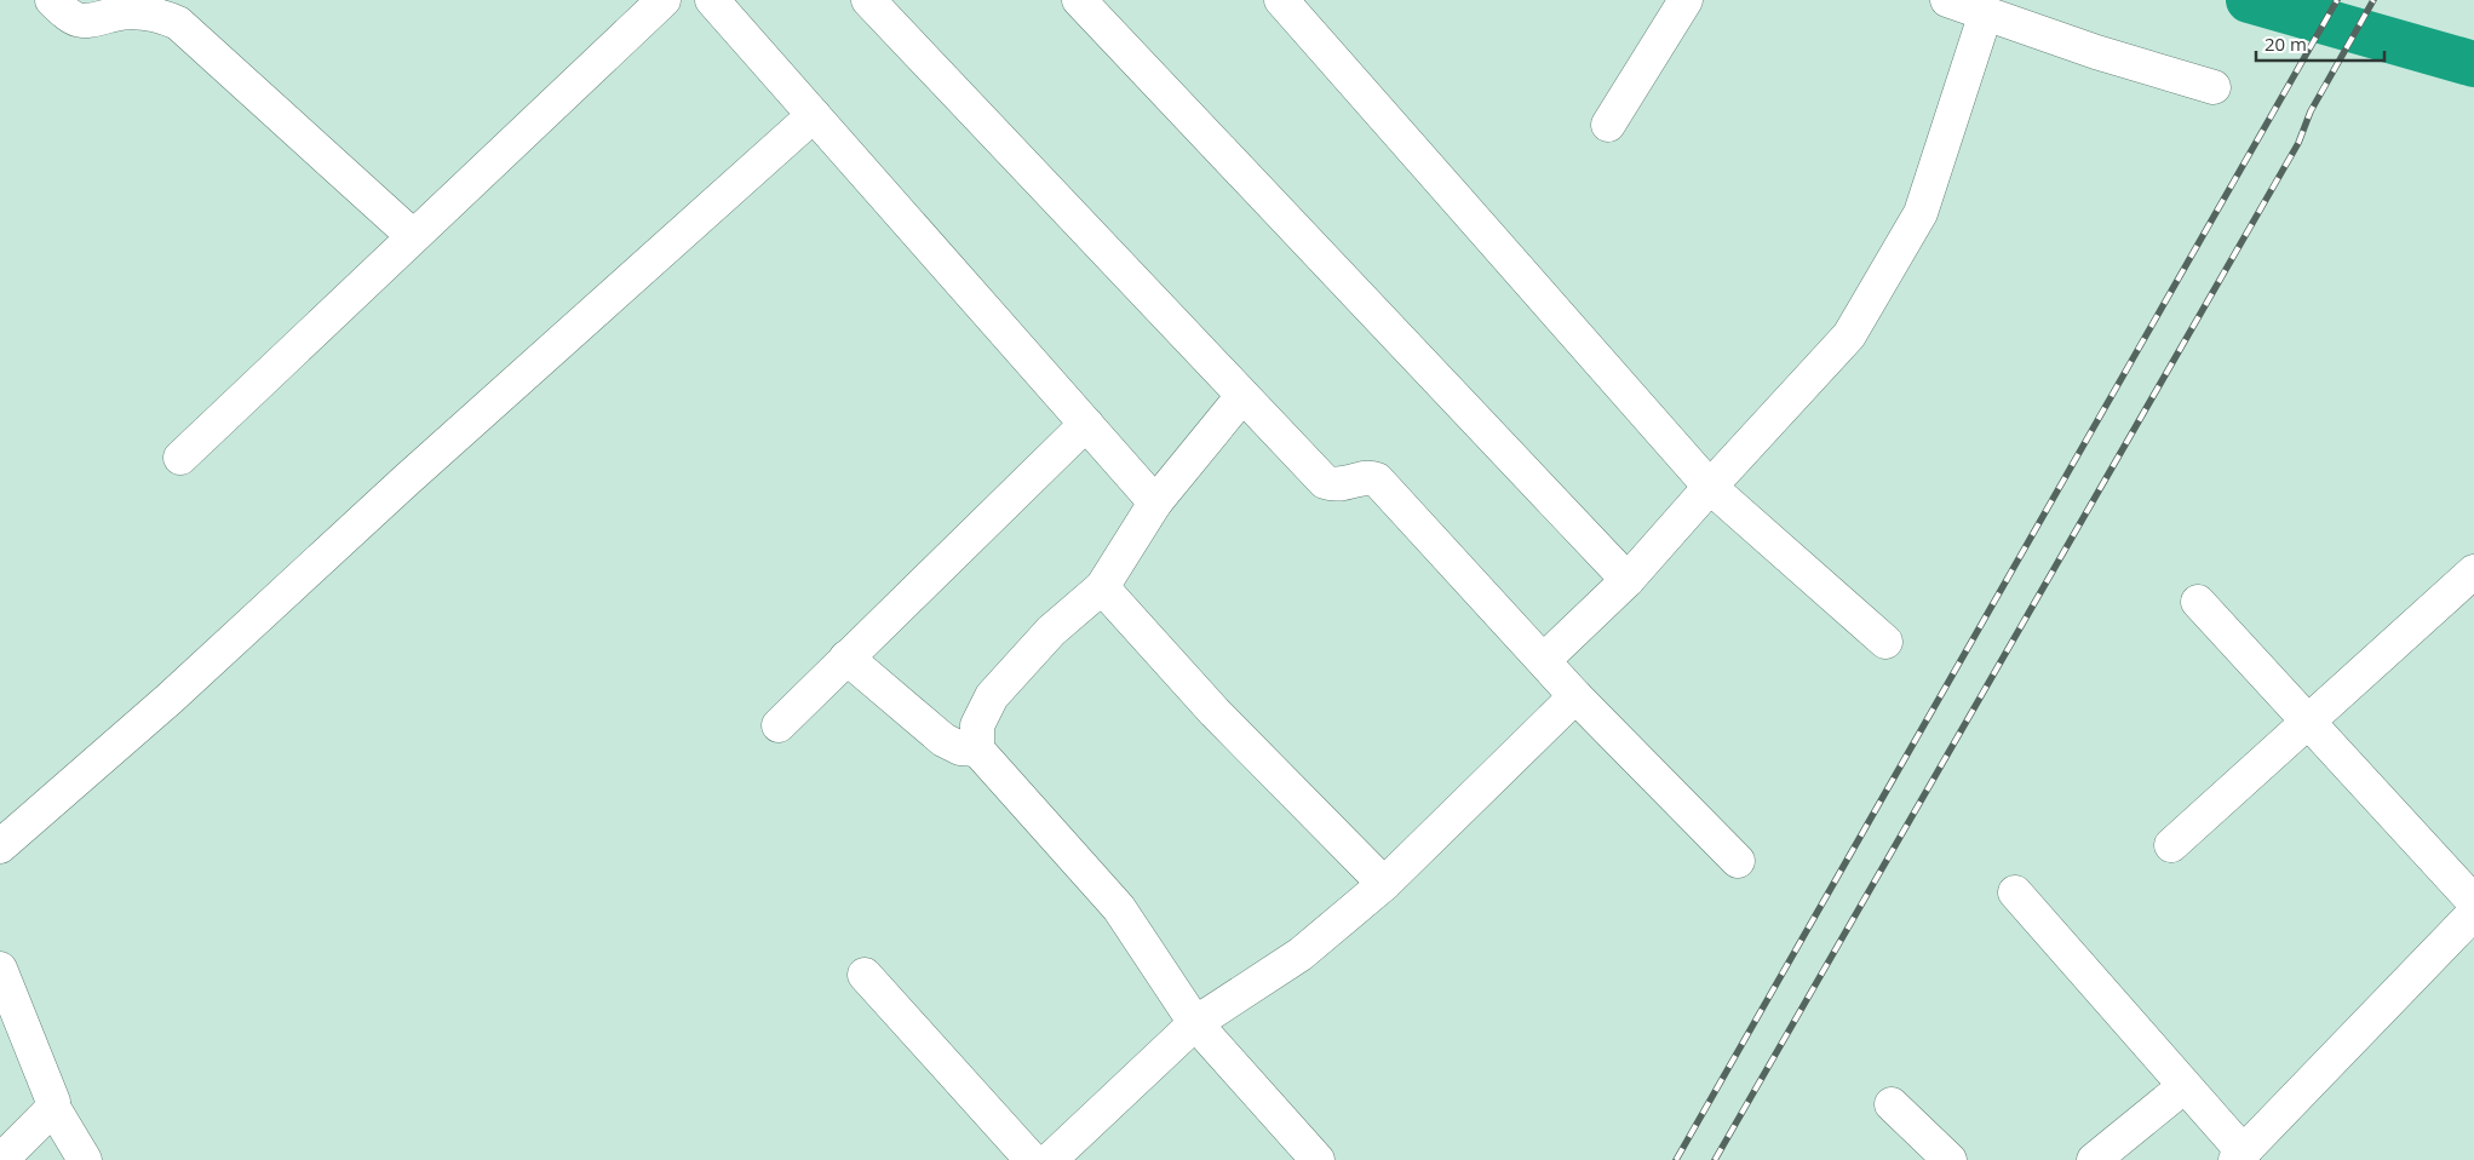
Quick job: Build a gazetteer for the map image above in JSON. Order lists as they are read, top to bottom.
{
  "scale_bar": "20 m"
}
